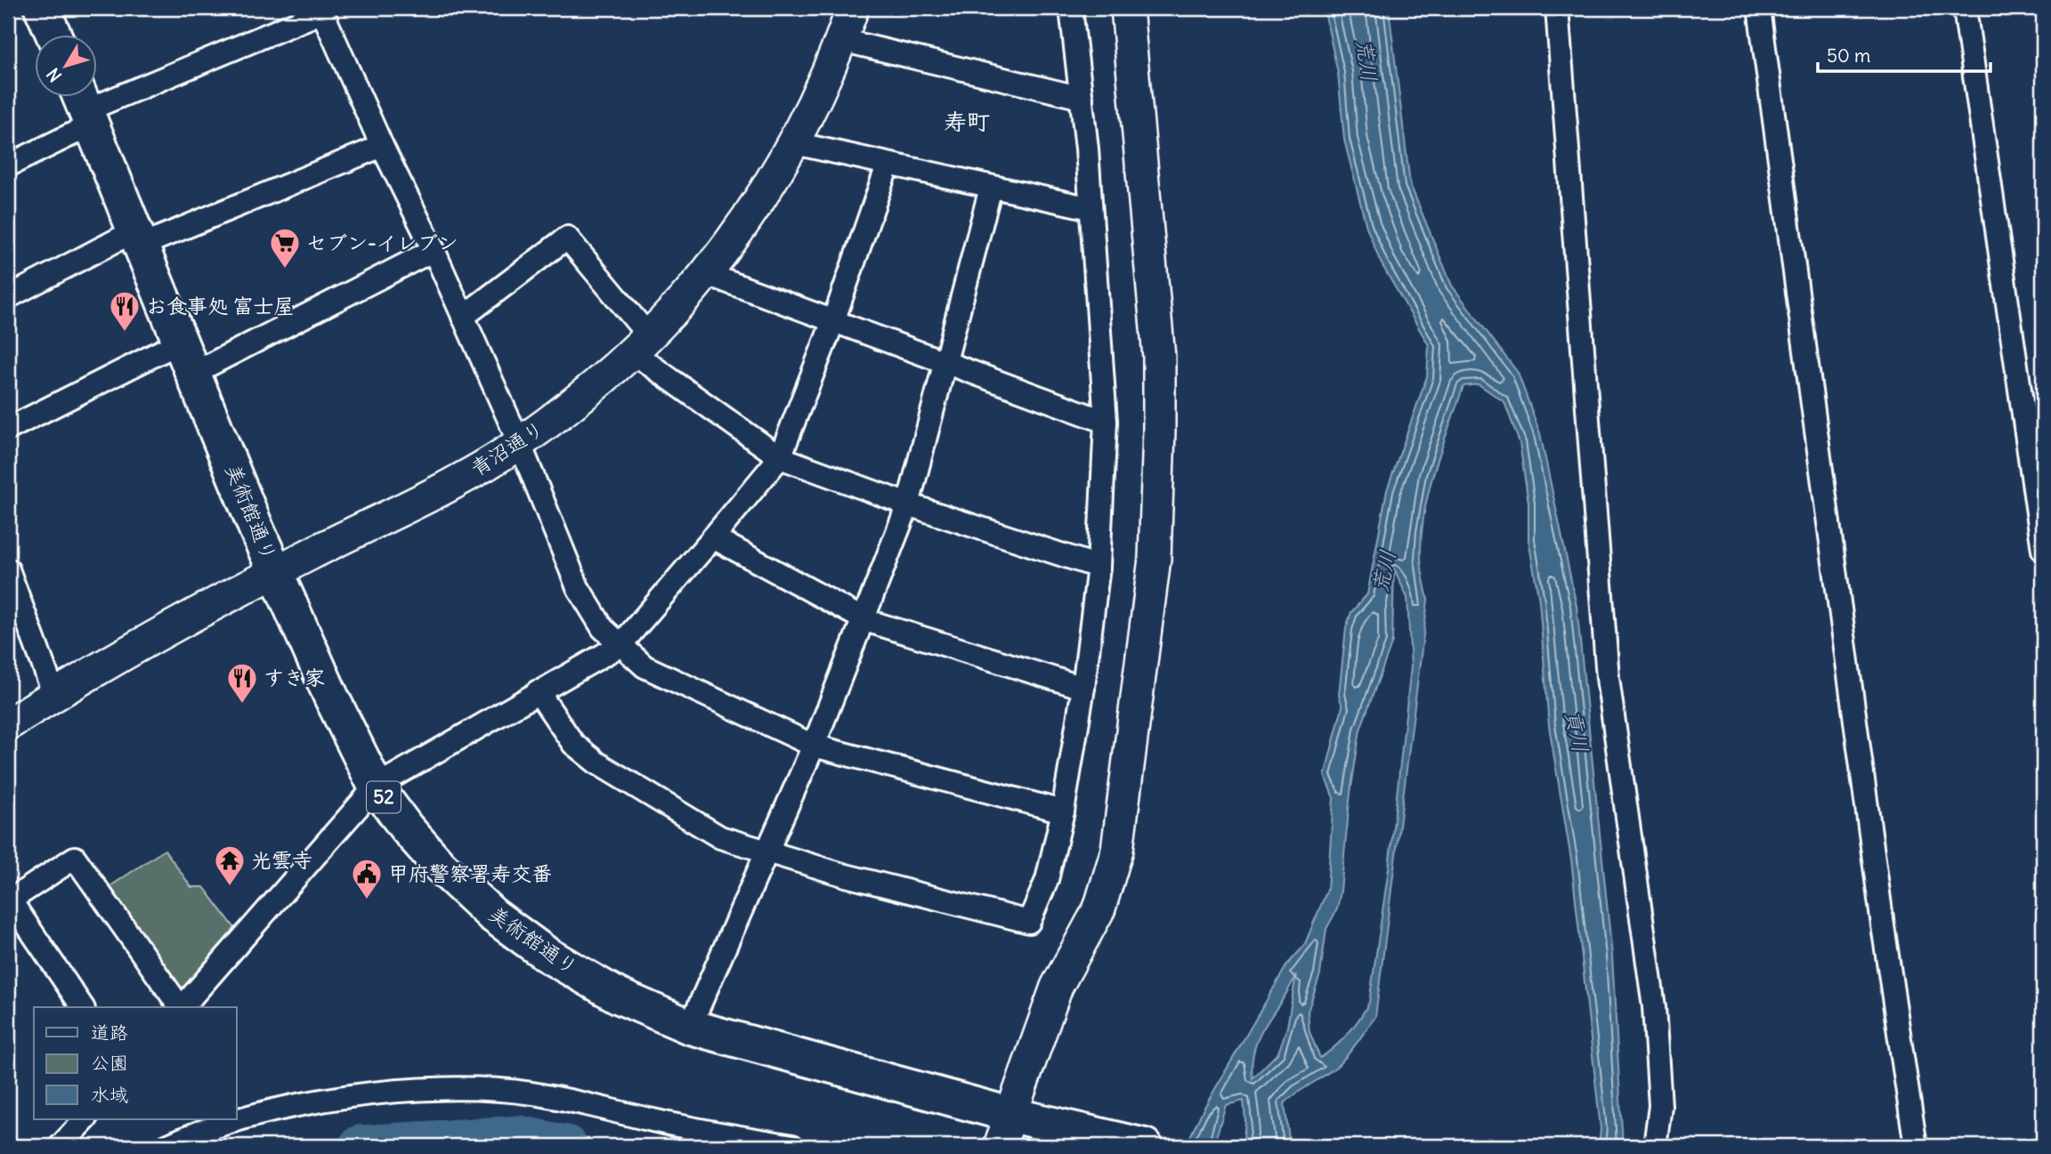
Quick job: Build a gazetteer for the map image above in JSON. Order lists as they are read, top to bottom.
{
  "streets": {
    "highway": ["美術館通り", "52"],
    "street": ["青沼通り"]
  },
  "crossings": [
    ["青沼通り", "美術館通り"]
  ],
  "districts": ["寿町"],
  "water": ["荒川", "貢川"],
  "places": {
    "supermarket": ["セブン-イレブン"],
    "restaurant": ["お食事処 富士屋", "すき家"],
    "temple": ["光雲寺"],
    "public building": ["甲府警察署寿交番"]
  },
  "legend": ["道路", "公園", "水域"],
  "scale_bar": "50 m",
  "north": "bottom left"
}
